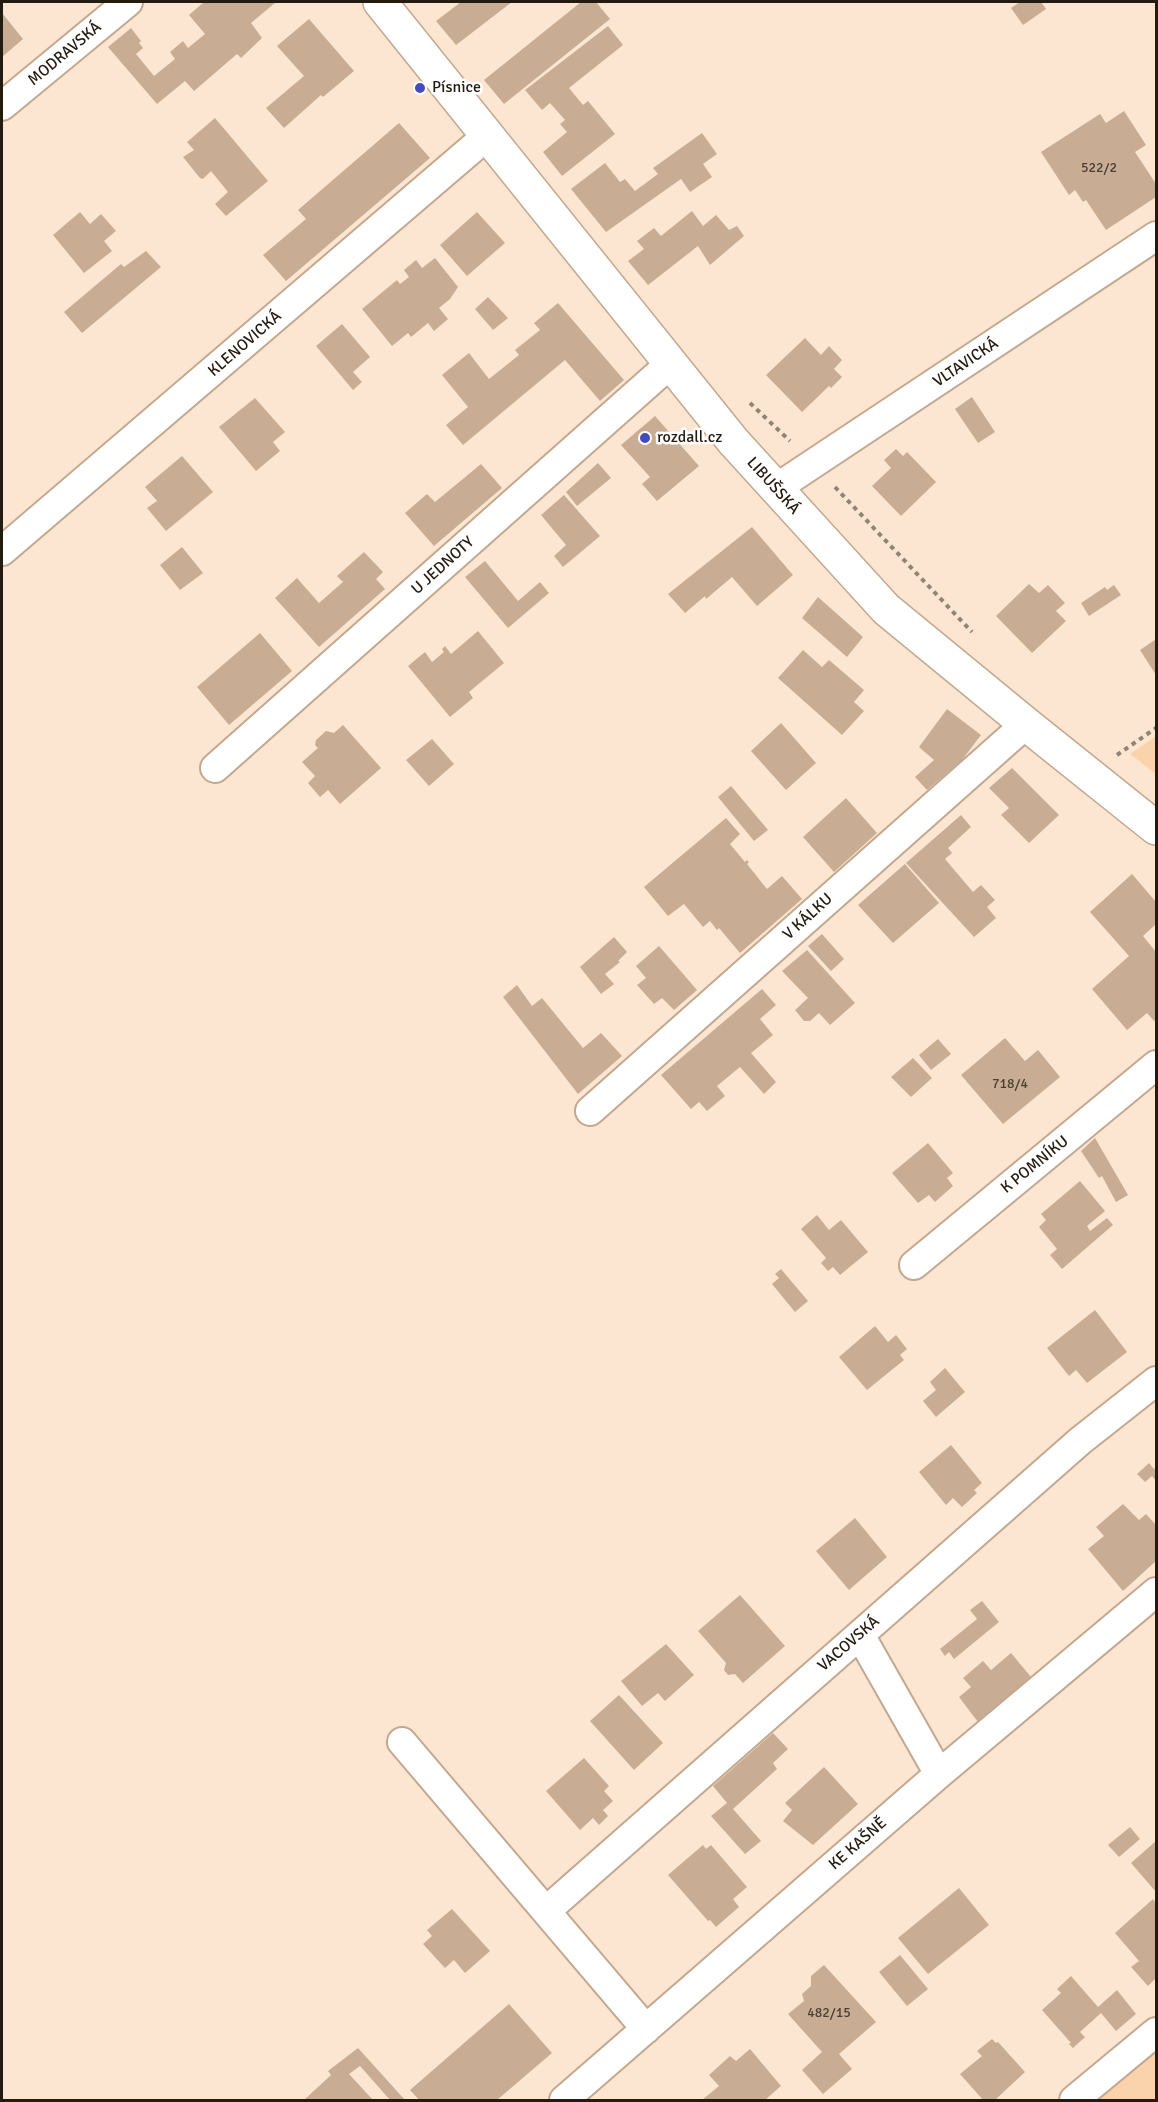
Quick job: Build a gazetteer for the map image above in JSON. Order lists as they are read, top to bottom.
{
  "streets": {
    "street": [
      "MODRAVSKÁ",
      "KLENOVICKÁ",
      "VLTAVICKÁ",
      "LIBUŠSKÁ",
      "U JEDNOTY",
      "V KÁLKU",
      "K POMNÍKU",
      "VACOVSKÁ",
      "KE KAŠNĚ"
    ]
  },
  "crossings": [
    ["KLENOVICKÁ", "LIBUŠSKÁ"],
    ["VLTAVICKÁ", "LIBUŠSKÁ"],
    ["LIBUŠSKÁ", "U JEDNOTY"],
    ["LIBUŠSKÁ", "V KÁLKU"]
  ],
  "places": ["Písnice", "rozdall.cz"],
  "house_numbers": ["522/2", "718/4", "482/15"]
}
